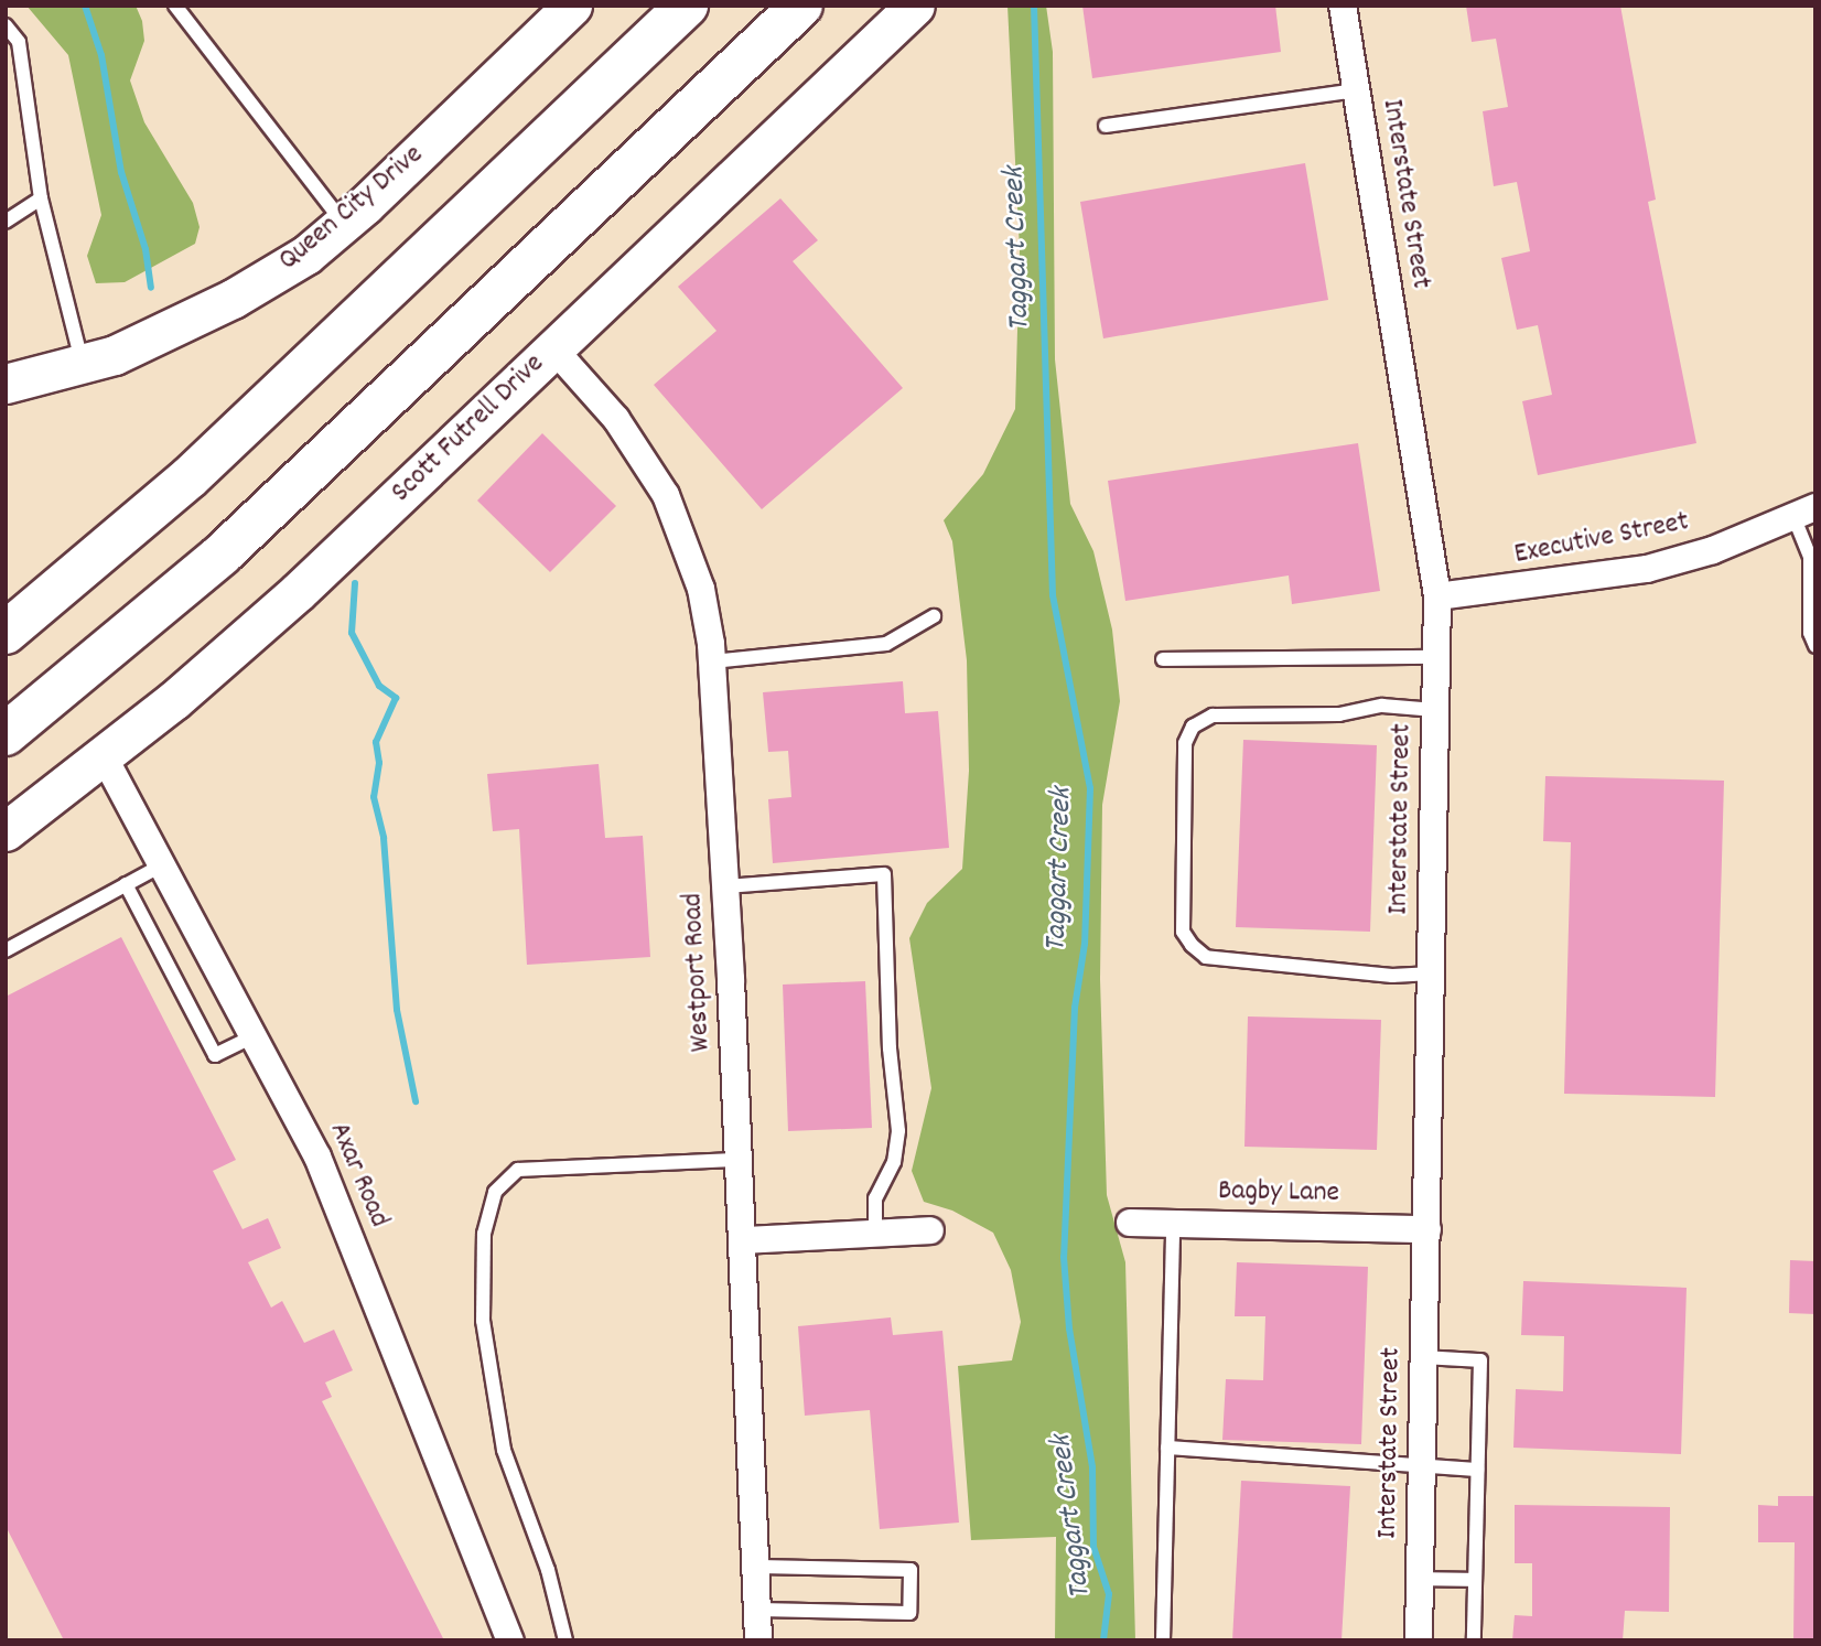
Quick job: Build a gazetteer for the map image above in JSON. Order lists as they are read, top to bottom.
{
  "streets": {
    "street": [
      "Interstate Street",
      "Queen City Drive",
      "Scott Futrell Drive",
      "Executive Street",
      "Westport Road",
      "Axar Road",
      "Bagby Lane"
    ]
  },
  "crossings": [
    ["Interstate Street", "Executive Street"],
    ["Interstate Street", "Bagby Lane"],
    ["Scott Futrell Drive", "Westport Road"],
    ["Scott Futrell Drive", "Axar Road"]
  ],
  "water": ["Taggart Creek"]
}
